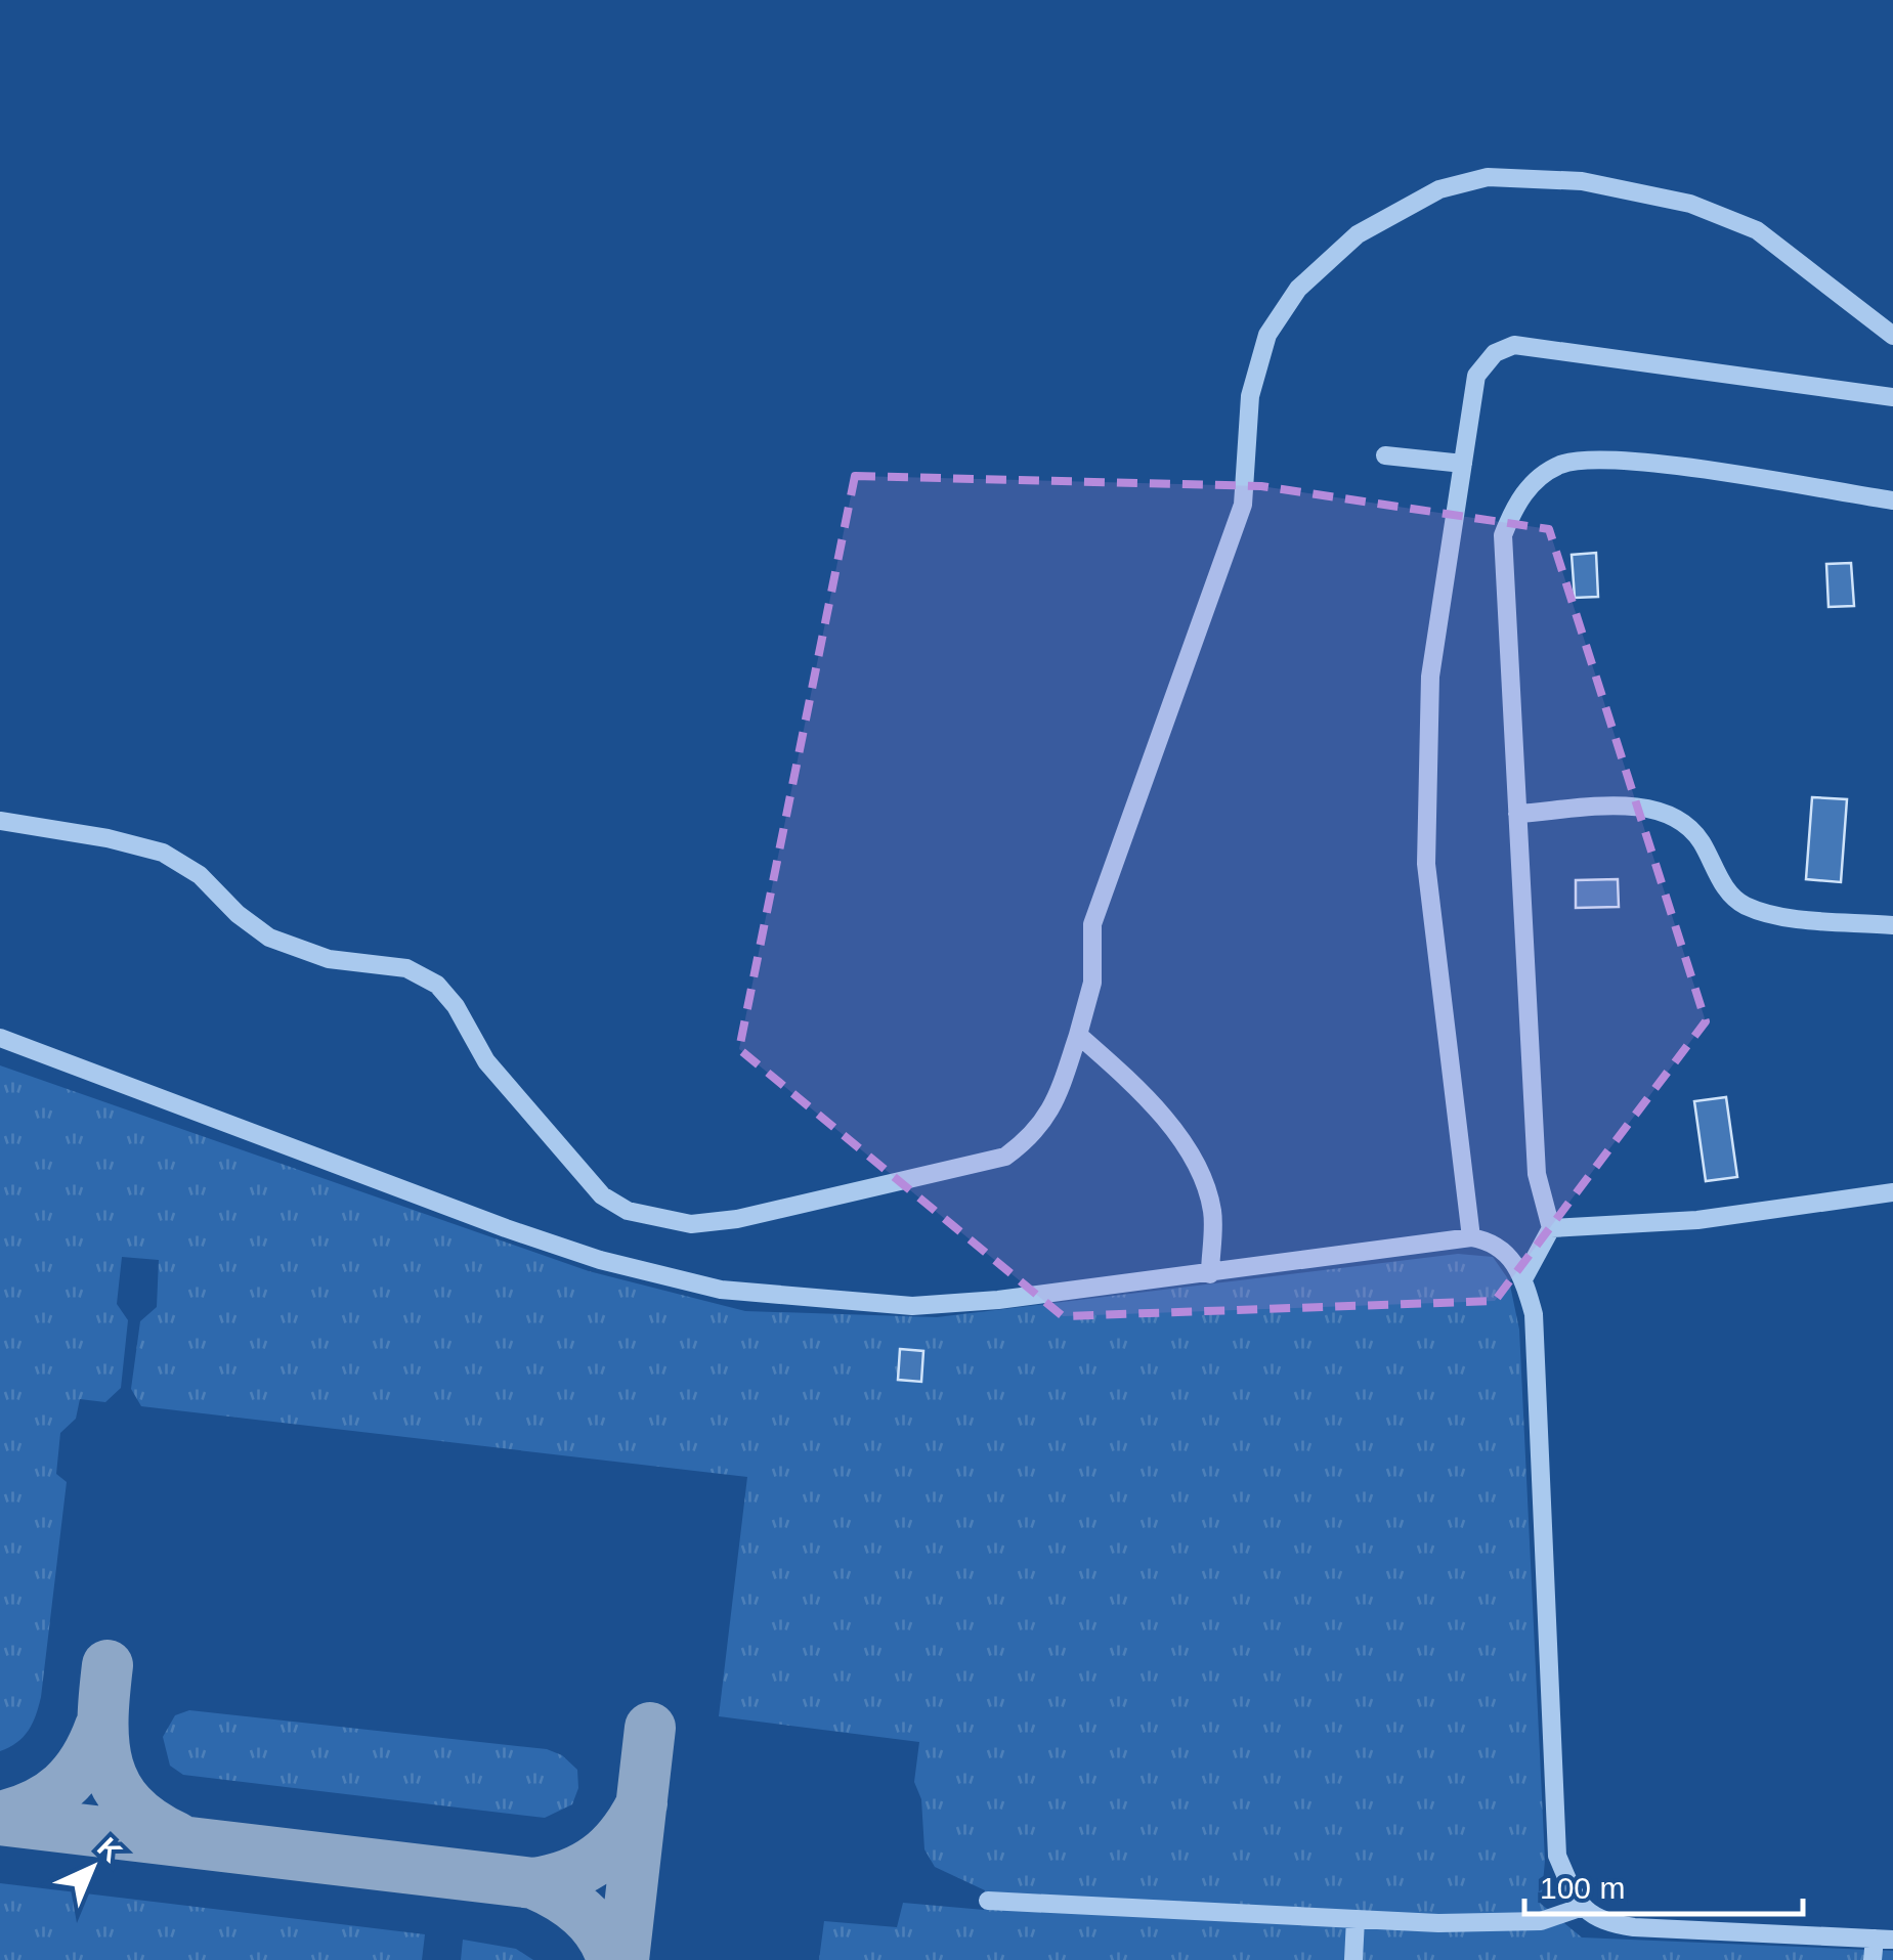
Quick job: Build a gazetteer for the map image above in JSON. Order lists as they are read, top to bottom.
{
  "scale_bar": "100 m",
  "north": "top right"
}
